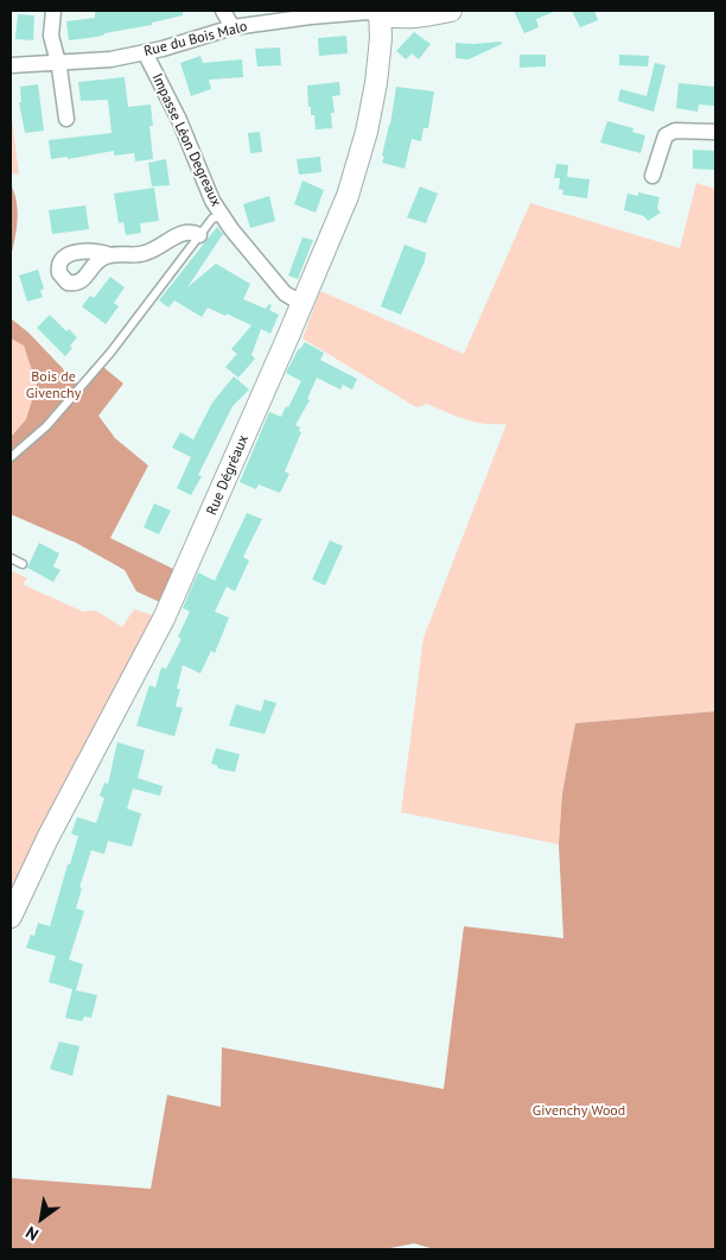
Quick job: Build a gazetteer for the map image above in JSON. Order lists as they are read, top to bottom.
{
  "streets": {
    "main road": ["Rue Dégréaux"],
    "street": ["Rue du Bois Malo", "Impasse Léon Degreaux"]
  },
  "crossings": [
    ["Rue du Bois Malo", "Impasse Léon Degreaux"],
    ["Rue du Bois Malo", "Rue Dégréaux"],
    ["Impasse Léon Degreaux", "Rue Dégréaux"]
  ],
  "parks": ["Bois de Givenchy", "Givenchy Wood"],
  "north": "bottom left"
}
